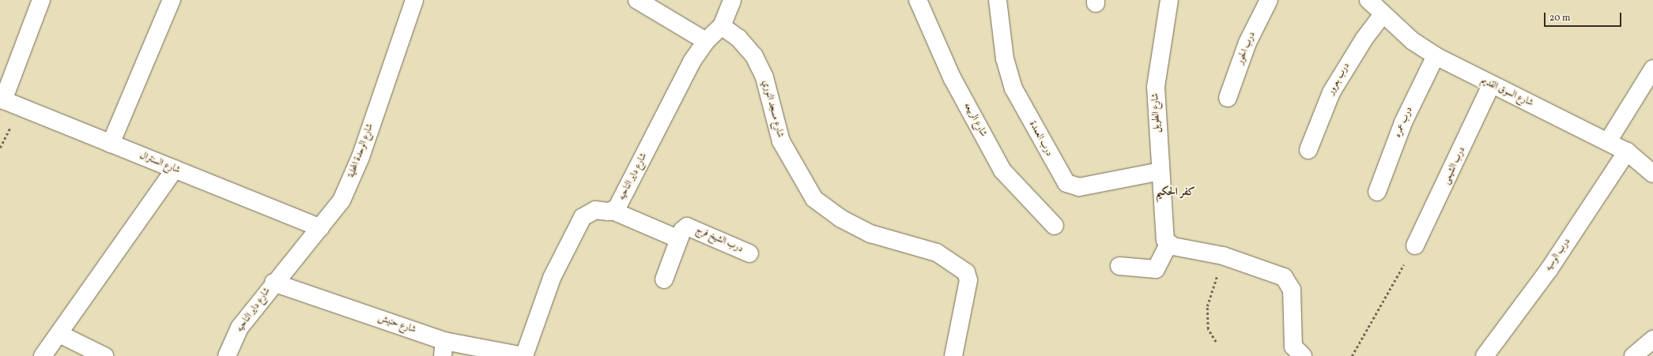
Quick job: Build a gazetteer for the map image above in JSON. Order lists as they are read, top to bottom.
{
  "streets": {
    "street": [
      "درب الحور",
      "درب بعرور",
      "شارع السوق القديم",
      "شارع مسجد النوري",
      "شارع الطويل",
      "شارع الربيعه",
      "درب عمره",
      "درب العمدة",
      "شارع الوحدة المحلية",
      "شارع السنترال",
      "درب الشيمى",
      "شارع داير الناحيه",
      "درب الشيخ فرج",
      "درب الوسيه",
      "شارع حنيش"
    ]
  },
  "crossings": [
    ["درب بعرور", "شارع السوق القديم"],
    ["شارع السوق القديم", "درب عمره"],
    ["شارع السوق القديم", "درب الشيمى"],
    ["شارع السوق القديم", "درب الوسيه"],
    ["شارع مسجد النوري", "شارع داير الناحيه"],
    ["شارع الطويل", "درب العمدة"],
    ["شارع الوحدة المحلية", "شارع السنترال"],
    ["شارع الوحدة المحلية", "شارع داير الناحيه"],
    ["شارع الوحدة المحلية", "شارع حنيش"],
    ["شارع داير الناحيه", "شارع حنيش"]
  ],
  "districts": ["كفر الحكيم"],
  "scale_bar": "20 m"
}
